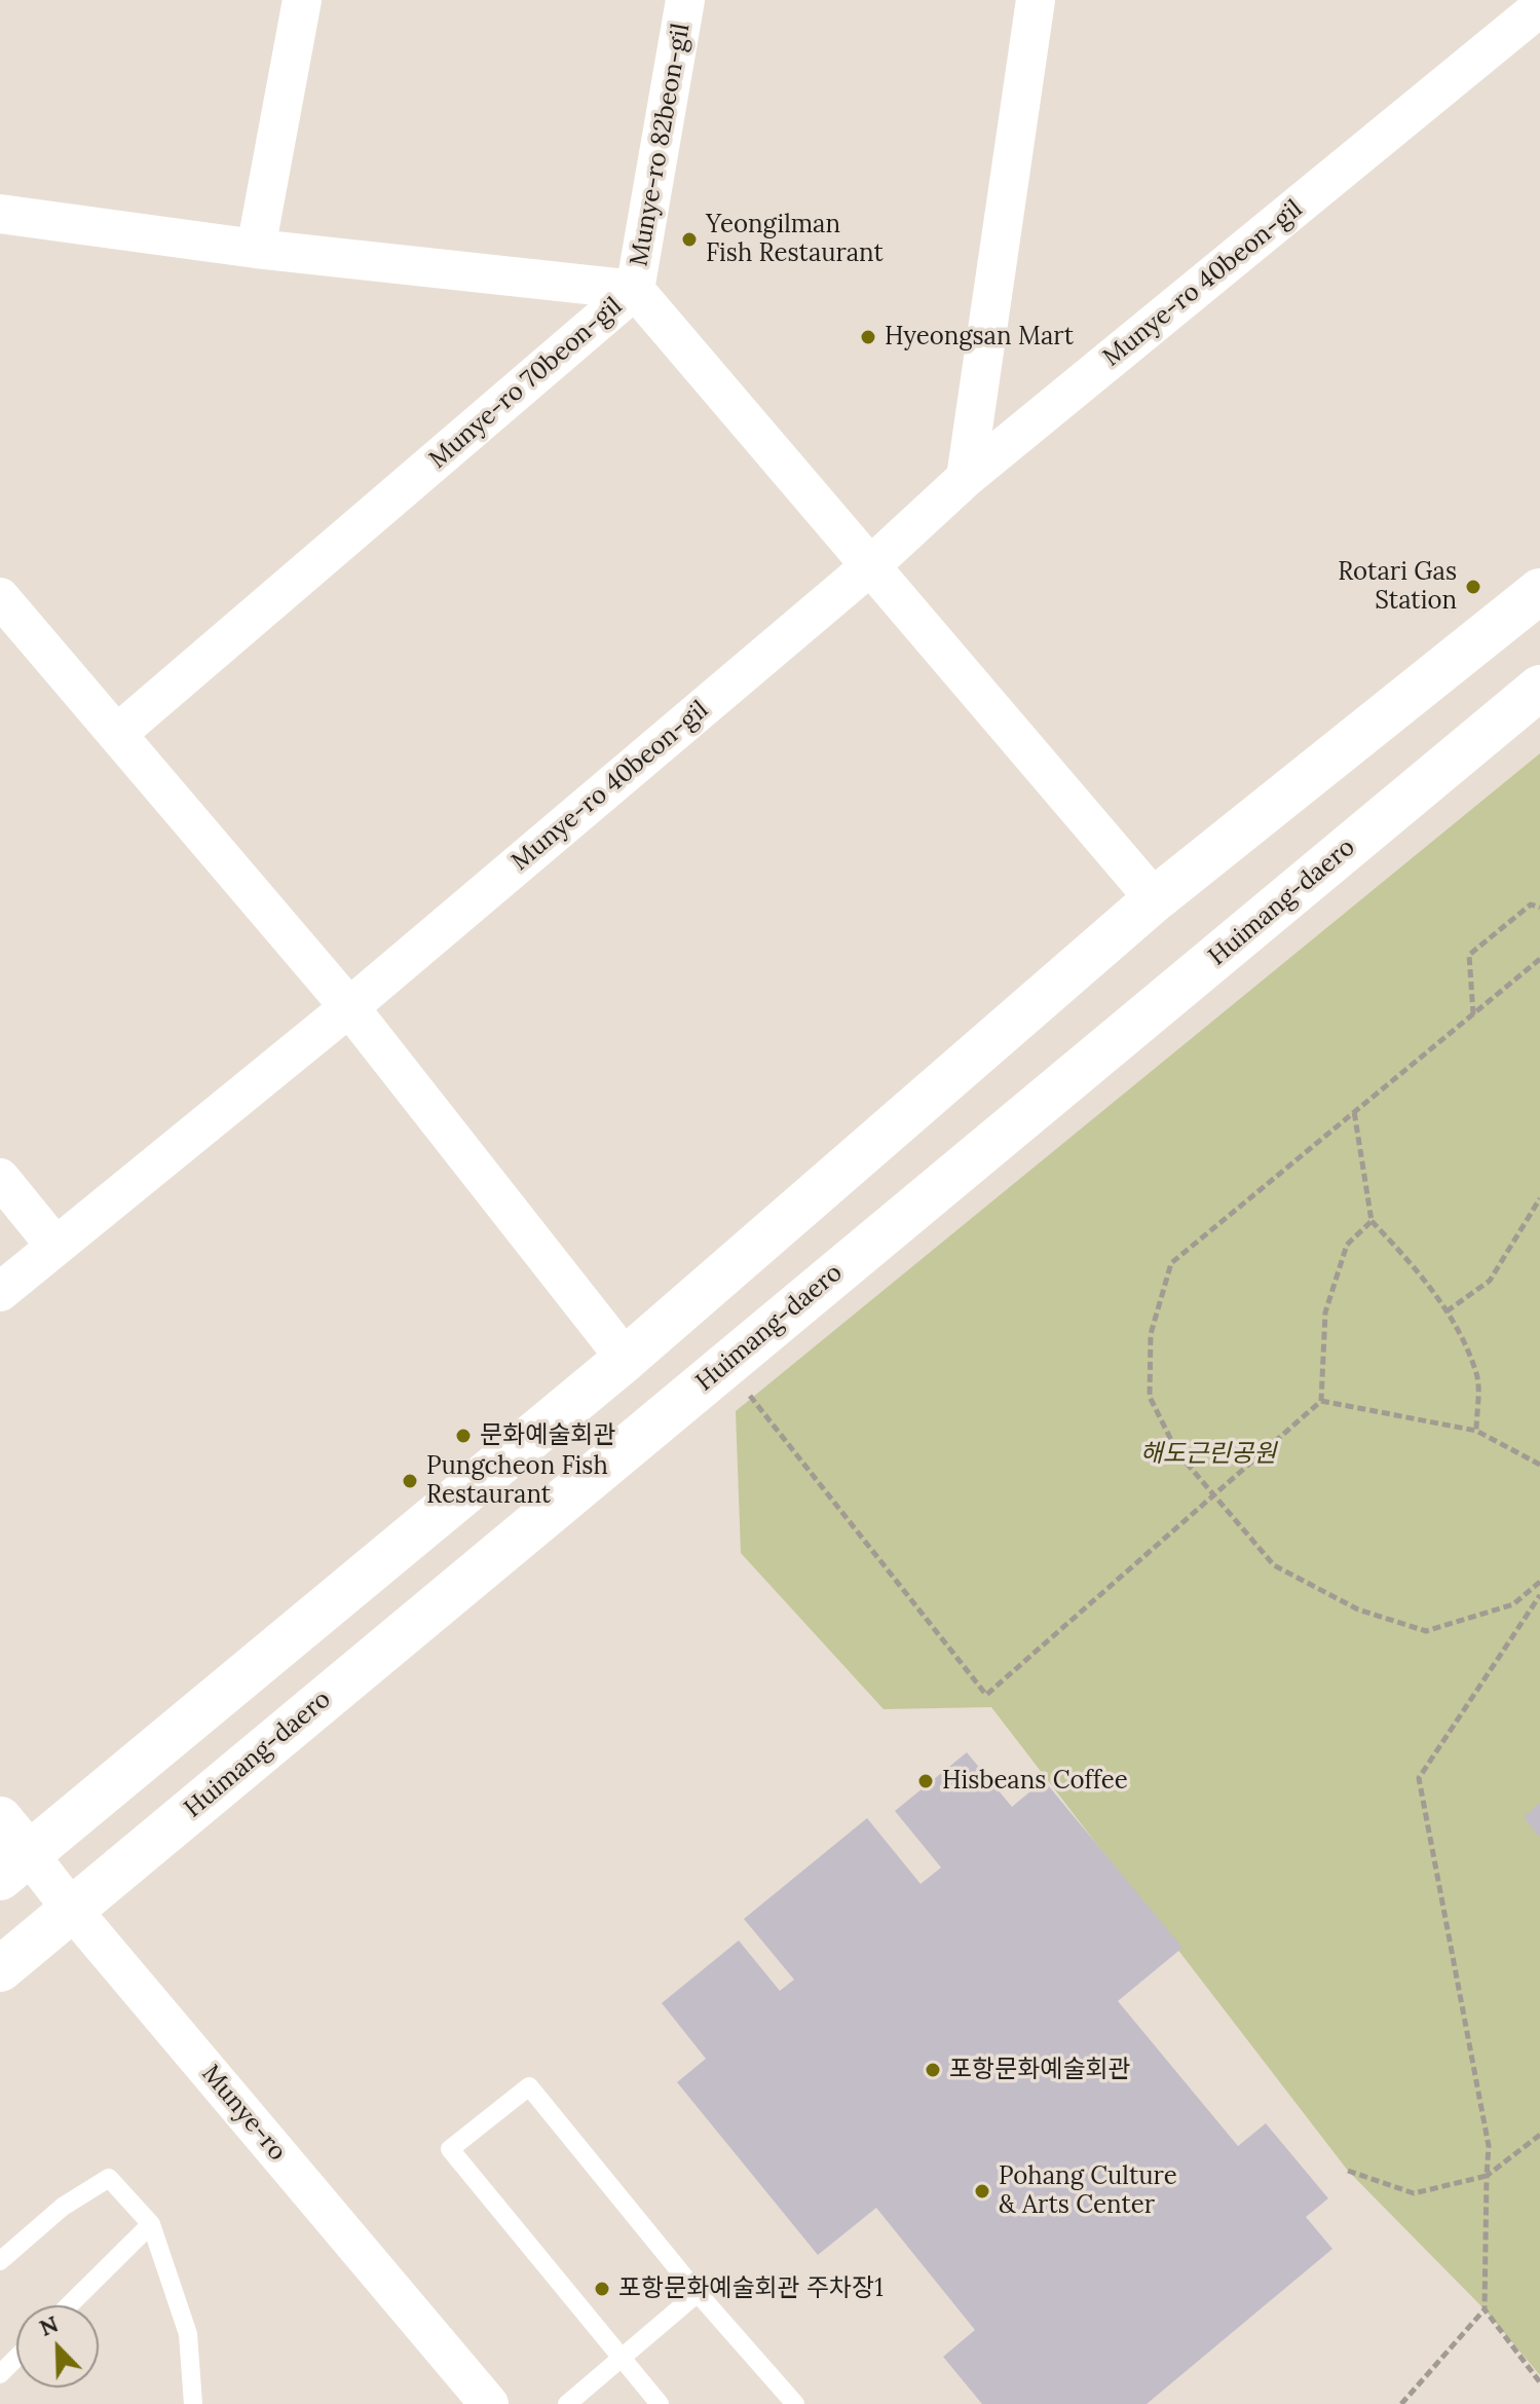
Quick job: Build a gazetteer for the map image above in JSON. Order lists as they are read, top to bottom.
{
  "streets": {
    "main road": ["Huimang-daero", "Munye-ro"],
    "street": ["Munye-ro 82beon-gil", "Munye-ro 40beon-gil", "Munye-ro 70beon-gil"]
  },
  "crossings": [
    ["Munye-ro 82beon-gil", "Munye-ro 70beon-gil"],
    ["Huimang-daero", "Munye-ro"]
  ],
  "parks": ["해도근린공원"],
  "places": [
    "Yeongilman Fish Restaurant",
    "Hyeongsan Mart",
    "Rotari Gas Station",
    "문화예술회관",
    "Pungcheon Fish Restaurant",
    "Hisbeans Coffee",
    "포항문화예술회관",
    "Pohang Culture & Arts Center",
    "포항문화예술회관 주차장1"
  ],
  "north": "top left"
}
